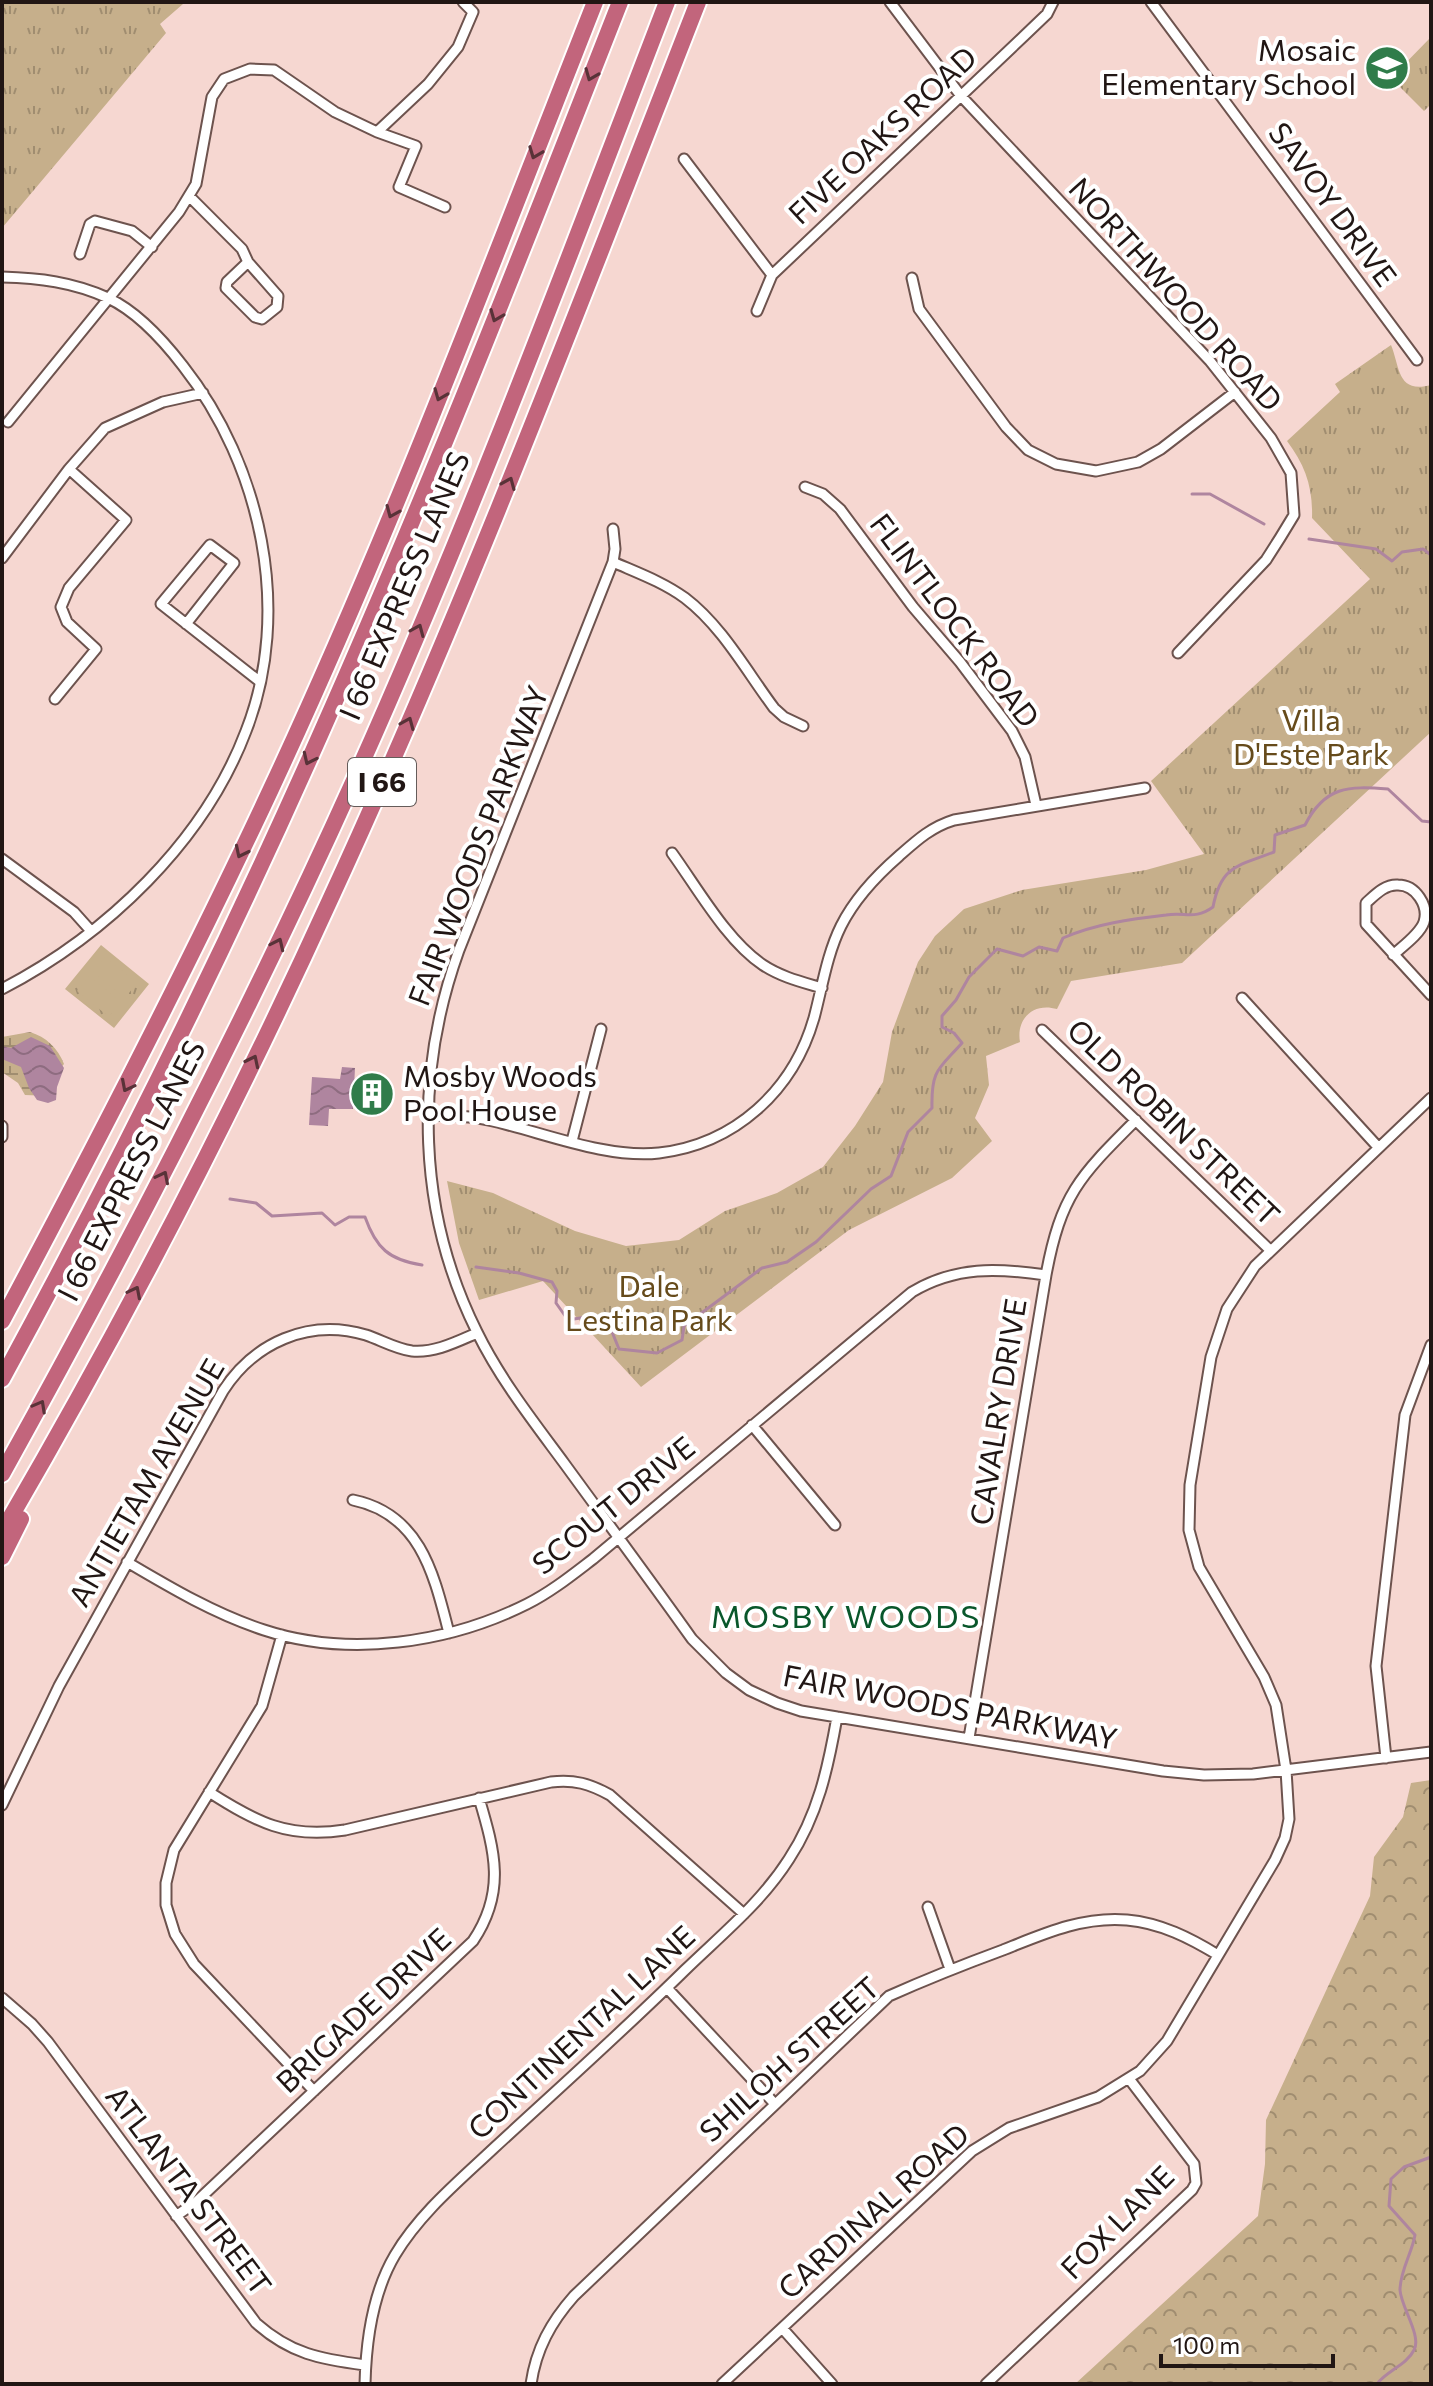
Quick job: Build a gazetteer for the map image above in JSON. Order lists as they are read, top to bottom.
{
  "streets": {
    "highway": ["I 66 EXPRESS LANES", "I 66"],
    "street": [
      "FIVE OAKS ROAD",
      "SAVOY DRIVE",
      "NORTHWOOD ROAD",
      "FLINTLOCK ROAD",
      "FAIR WOODS PARKWAY",
      "OLD ROBIN STREET",
      "CAVALRY DRIVE",
      "ANTIETAM AVENUE",
      "SCOUT DRIVE",
      "BRIGADE DRIVE",
      "CONTINENTAL LANE",
      "SHILOH STREET",
      "ATLANTA STREET",
      "CARDINAL ROAD",
      "FOX LANE"
    ]
  },
  "crossings": [
    ["FIVE OAKS ROAD", "NORTHWOOD ROAD"],
    ["FAIR WOODS PARKWAY", "CAVALRY DRIVE"],
    ["FAIR WOODS PARKWAY", "ANTIETAM AVENUE"],
    ["FAIR WOODS PARKWAY", "SCOUT DRIVE"],
    ["FAIR WOODS PARKWAY", "CONTINENTAL LANE"],
    ["FAIR WOODS PARKWAY", "CARDINAL ROAD"],
    ["OLD ROBIN STREET", "CAVALRY DRIVE"],
    ["OLD ROBIN STREET", "CARDINAL ROAD"],
    ["CAVALRY DRIVE", "SCOUT DRIVE"],
    ["ANTIETAM AVENUE", "SCOUT DRIVE"],
    ["BRIGADE DRIVE", "ATLANTA STREET"],
    ["CONTINENTAL LANE", "ATLANTA STREET"],
    ["SHILOH STREET", "CARDINAL ROAD"],
    ["CARDINAL ROAD", "FOX LANE"]
  ],
  "districts": ["MOSBY WOODS"],
  "parks": ["Villa D'Este Park", "Dale Lestina Park"],
  "places": {
    "school or university": ["Mosaic Elementary School"],
    "building": ["Mosby Woods Pool House"]
  },
  "scale_bar": "100 m"
}
